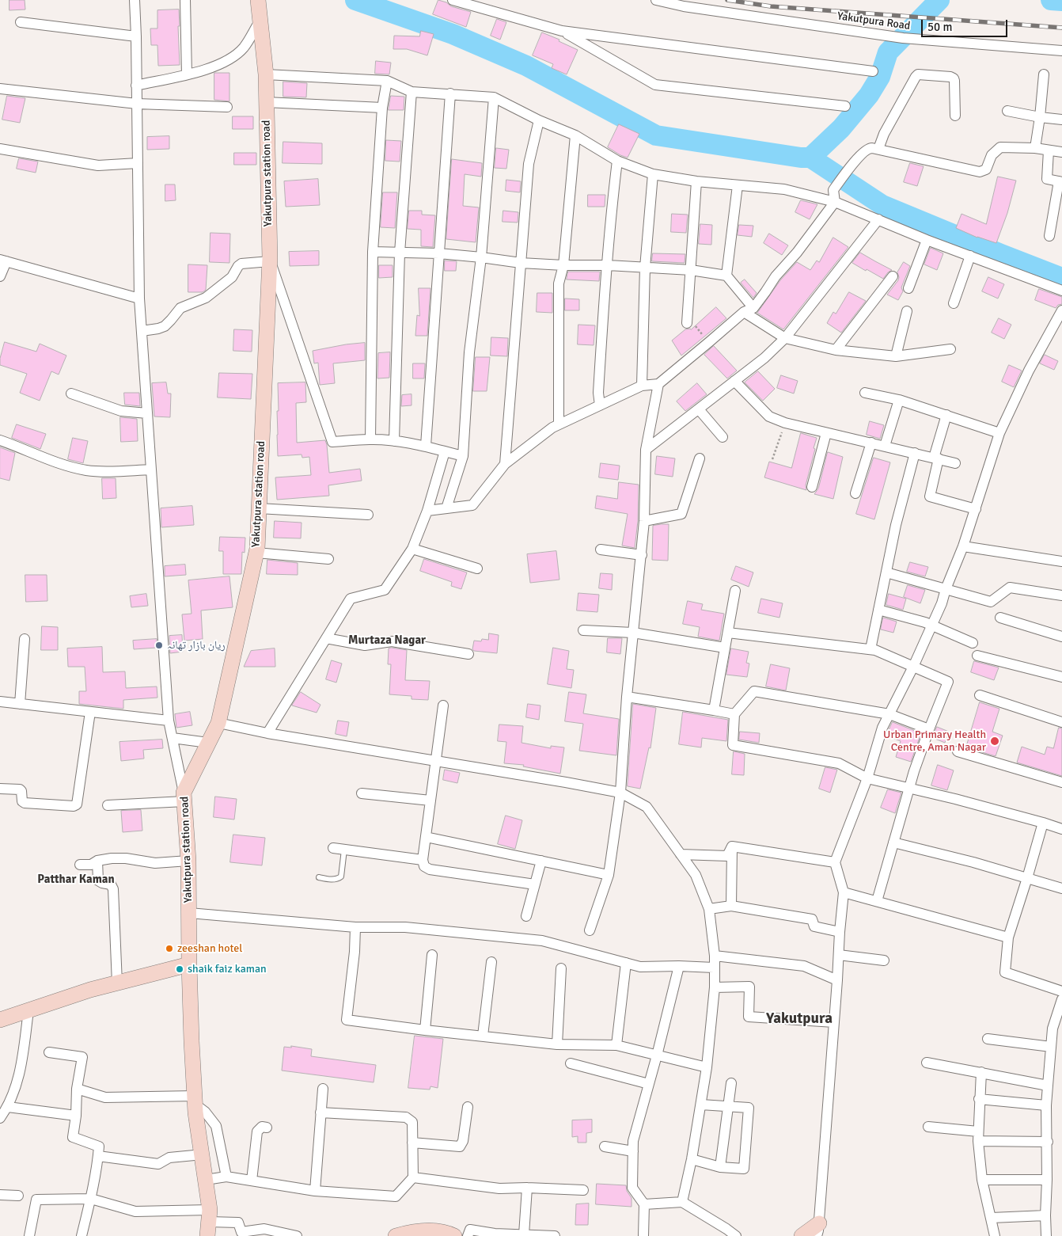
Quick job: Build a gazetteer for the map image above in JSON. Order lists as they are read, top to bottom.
{
  "streets": {
    "street": ["Yakutpura Road", "Yakutpura station road"]
  },
  "districts": ["Murtaza Nagar", "Patthar Kaman", "Yakutpura"],
  "places": [
    "ریان بازار تھانہ",
    "Urban Primary Health Centre, Aman Nagar",
    "zeeshan hotel",
    "shaik faiz kaman"
  ],
  "scale_bar": "50 m"
}
